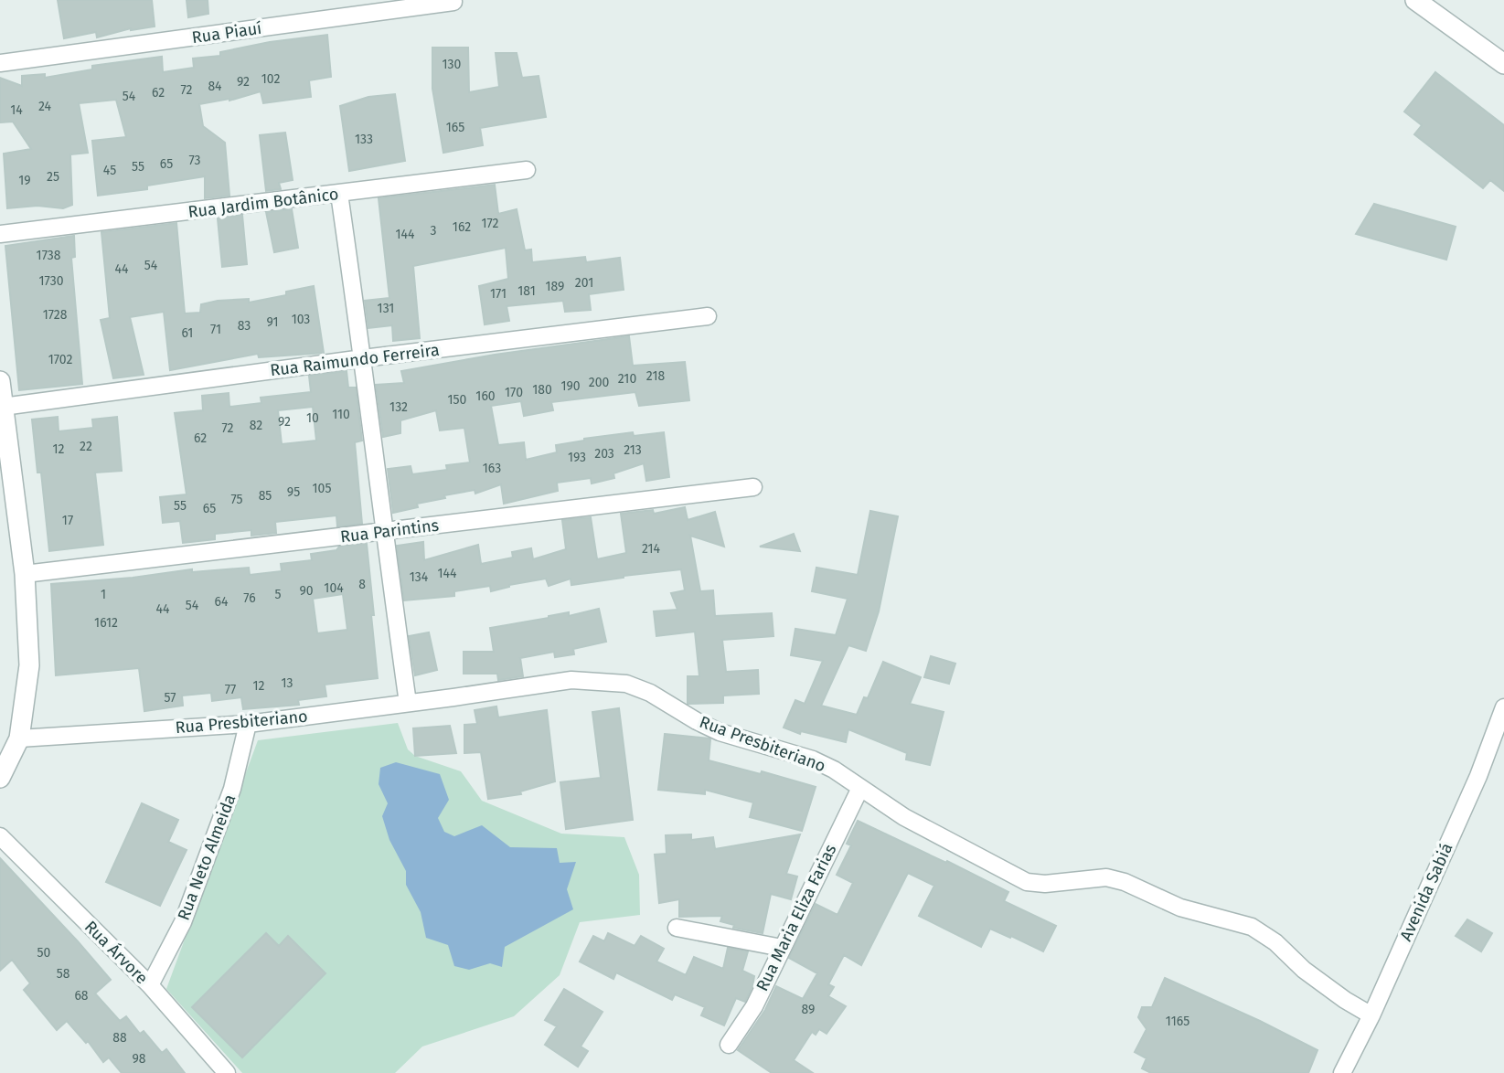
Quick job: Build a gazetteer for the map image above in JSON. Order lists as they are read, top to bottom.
{
  "streets": {
    "street": [
      "Rua Piauí",
      "Rua Jardim Botânico",
      "Rua Raimundo Ferreira",
      "Rua Parintins",
      "Rua Presbiteriano",
      "Rua Neto Almeida",
      "Avenida Sabiá",
      "Rua Maria Eliza Farias",
      "Rua Árvore"
    ]
  },
  "crossings": [
    ["Rua Presbiteriano", "Rua Neto Almeida"],
    ["Rua Presbiteriano", "Avenida Sabiá"],
    ["Rua Presbiteriano", "Rua Maria Eliza Farias"],
    ["Rua Neto Almeida", "Rua Árvore"]
  ],
  "house_numbers": [
    "130",
    "102",
    "92",
    "84",
    "72",
    "62",
    "54",
    "24",
    "14",
    "165",
    "133",
    "73",
    "65",
    "55",
    "45",
    "25",
    "19",
    "172",
    "162",
    "3",
    "144",
    "1738",
    "54",
    "44",
    "1730",
    "201",
    "189",
    "181",
    "171",
    "131",
    "1728",
    "103",
    "91",
    "83",
    "71",
    "61",
    "1702",
    "218",
    "210",
    "200",
    "190",
    "180",
    "170",
    "160",
    "150",
    "132",
    "110",
    "10",
    "92",
    "82",
    "72",
    "62",
    "22",
    "12",
    "213",
    "203",
    "193",
    "163",
    "105",
    "95",
    "85",
    "75",
    "55",
    "65",
    "17",
    "214",
    "144",
    "134",
    "8",
    "104",
    "90",
    "1",
    "5",
    "76",
    "64",
    "54",
    "44",
    "1612",
    "13",
    "12",
    "77",
    "57",
    "50",
    "58",
    "68",
    "89",
    "1165",
    "88",
    "98"
  ]
}
